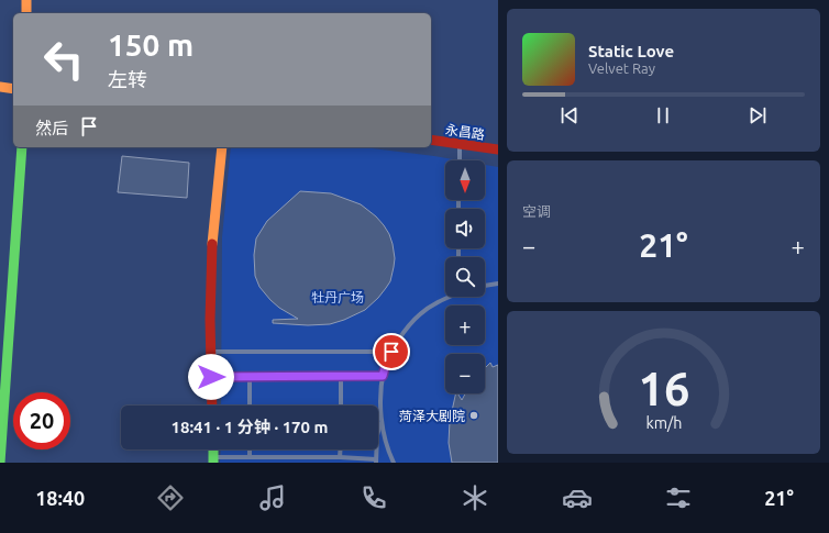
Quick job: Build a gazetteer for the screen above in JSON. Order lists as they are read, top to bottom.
{
  "streets": {
    "main road": ["永昌路"]
  },
  "parks": ["牡丹广场"],
  "places": ["菏泽大剧院"],
  "north": "bottom",
  "page": {
    "turn": ["150 m", "左转"],
    "song": ["Static Love", "Velvet Ray"],
    "then": "然后",
    "map_buttons": ["+", "−"],
    "tile": "空调",
    "heat": ["−", "21°", "+"],
    "limit": "20",
    "trip": "18:41 · 1 分钟 · 170 m",
    "tabs": ["18:40", "21°"],
    "gauge": ["16", "km/h"]
  }
}
